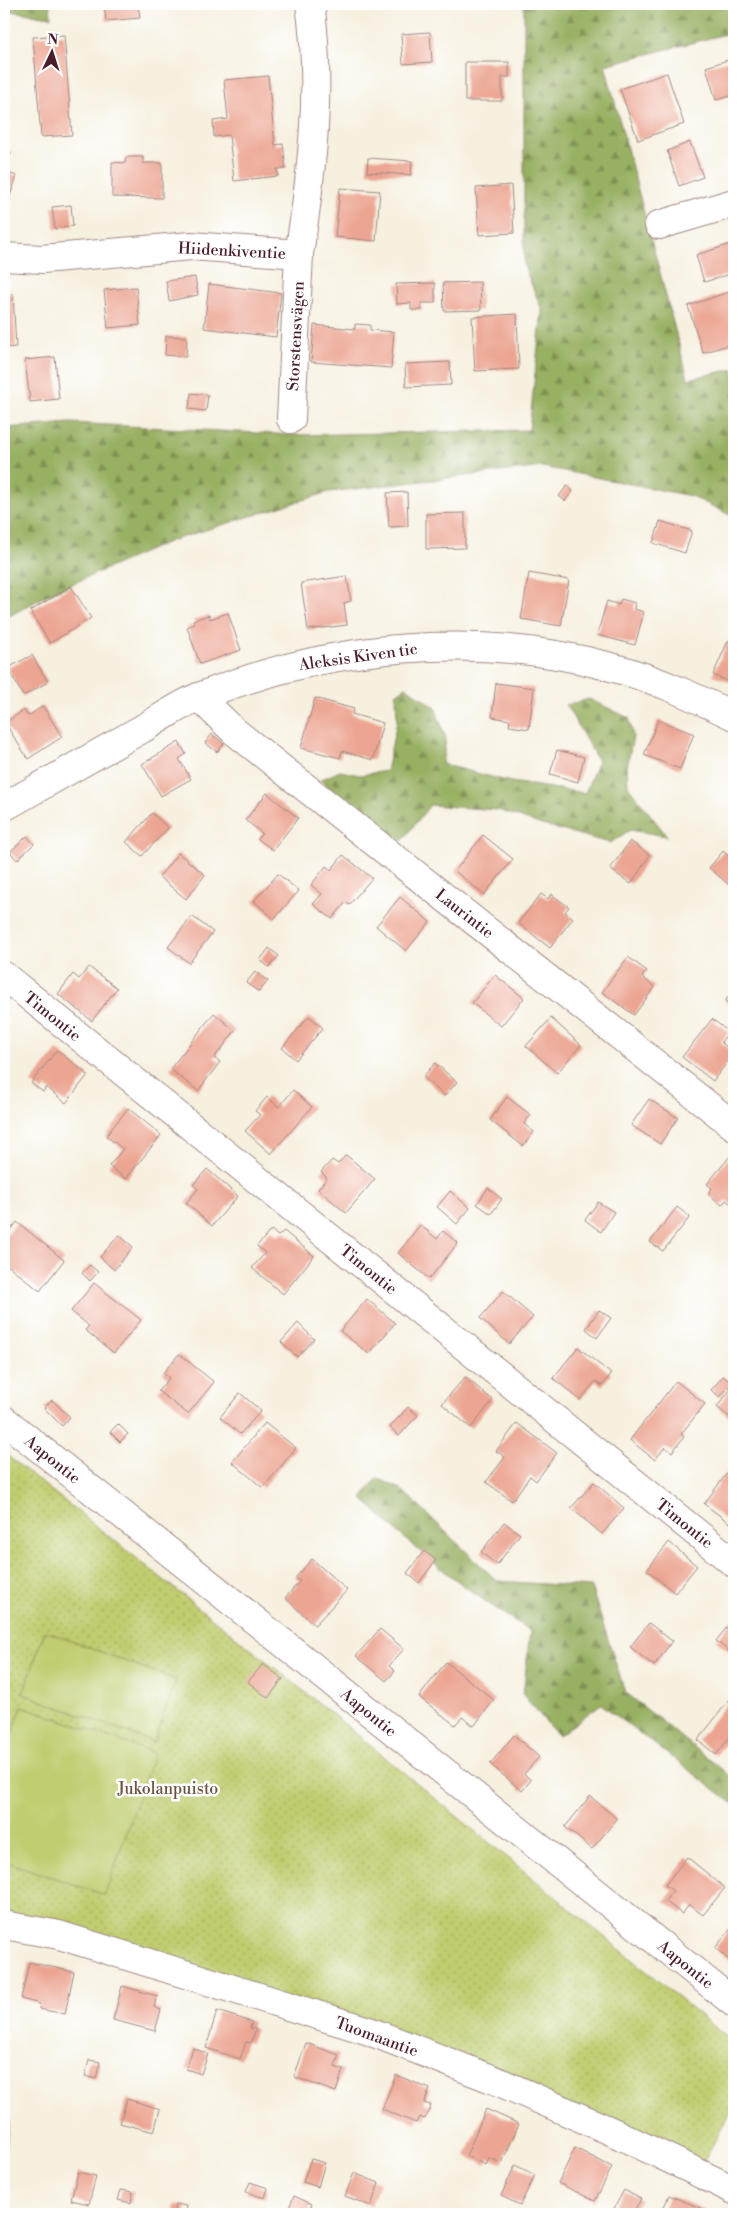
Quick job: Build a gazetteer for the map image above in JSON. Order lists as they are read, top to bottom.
{
  "streets": {
    "street": [
      "Hiidenkiventie",
      "Storstensvägen",
      "Aleksis Kiven tie",
      "Laurintie",
      "Timontie",
      "Aapontie",
      "Tuomaantie"
    ]
  },
  "crossings": [
    ["Hiidenkiventie", "Storstensvägen"],
    ["Aleksis Kiven tie", "Laurintie"]
  ],
  "parks": ["Jukolanpuisto"],
  "north": "top"
}
